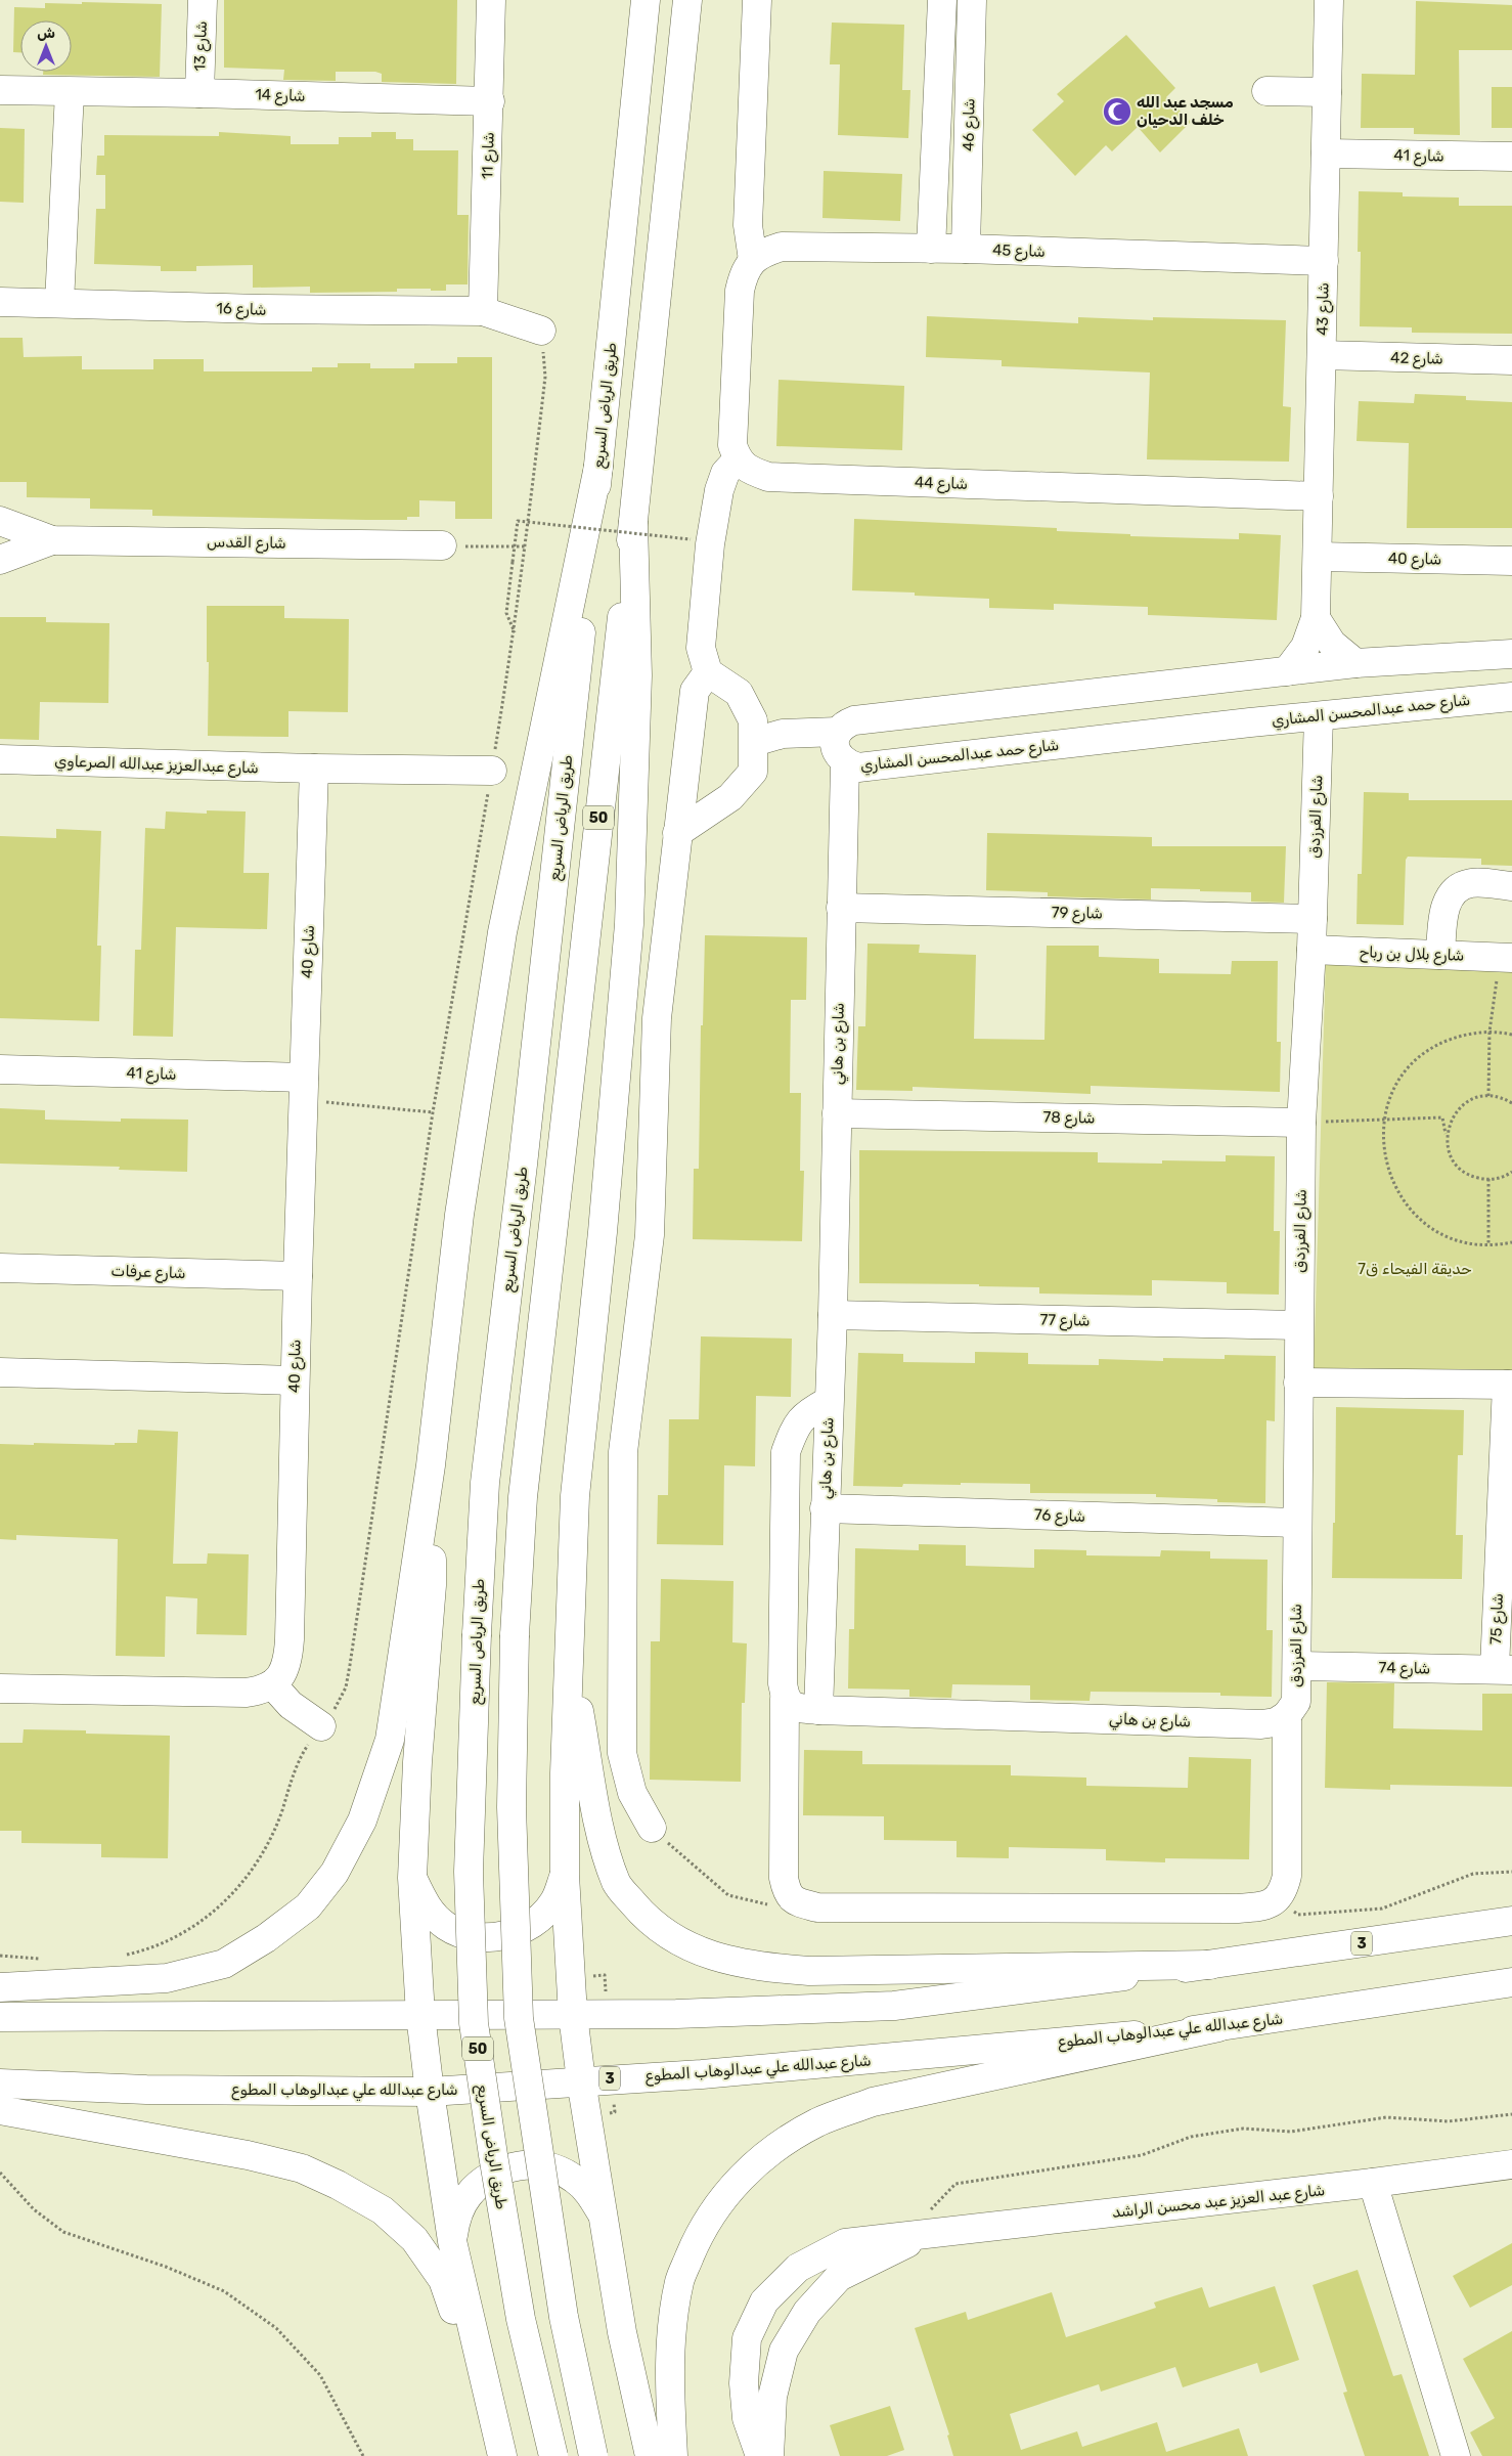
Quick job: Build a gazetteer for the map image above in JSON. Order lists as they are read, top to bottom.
{
  "streets": {
    "main road": [
      "شارع 13",
      "شارع 14",
      "شارع 46",
      "شارع 11",
      "شارع 41",
      "شارع 45",
      "شارع 16",
      "شارع 43",
      "شارع 42",
      "طريق الرياض السريع",
      "شارع 44",
      "شارع القدس",
      "شارع 40",
      "شارع حمد عبدالمحسن المشاري",
      "شارع عبدالعزيز عبدالله الصرعاوي",
      "شارع الفرزدق",
      "50",
      "شارع 79",
      "شارع بلال بن رباح",
      "شارع بن هاني",
      "شارع 78",
      "شارع عرفات",
      "شارع 77",
      "شارع 76",
      "شارع 75",
      "شارع 74",
      "3",
      "شارع عبدالله علي عبدالوهاب المطوع",
      "شارع عبد العزيز عبد محسن الراشد"
    ]
  },
  "crossings": [
    ["شارع 13", "شارع 14"],
    ["شارع 14", "شارع 11"],
    ["شارع 46", "شارع 45"],
    ["شارع 11", "شارع 16"],
    ["شارع 41", "شارع 43"],
    ["شارع 41", "شارع 40"],
    ["شارع 45", "شارع 43"],
    ["شارع 43", "شارع 42"],
    ["شارع 43", "شارع 44"],
    ["شارع 43", "شارع 40"],
    ["شارع 40", "شارع عبدالعزيز عبدالله الصرعاوي"],
    ["شارع 40", "شارع عرفات"],
    ["شارع حمد عبدالمحسن المشاري", "شارع الفرزدق"],
    ["شارع حمد عبدالمحسن المشاري", "شارع بن هاني"],
    ["شارع الفرزدق", "شارع 79"],
    ["شارع الفرزدق", "شارع بلال بن رباح"],
    ["شارع الفرزدق", "شارع بن هاني"],
    ["شارع الفرزدق", "شارع 78"],
    ["شارع الفرزدق", "شارع 77"],
    ["شارع الفرزدق", "شارع 76"],
    ["شارع الفرزدق", "شارع 75"],
    ["شارع الفرزدق", "شارع 74"],
    ["شارع 79", "شارع بن هاني"],
    ["شارع بن هاني", "شارع 78"],
    ["شارع بن هاني", "شارع 77"],
    ["شارع بن هاني", "شارع 76"],
    ["شارع 75", "شارع 74"]
  ],
  "parks": ["حديقة الفيحاء ق7"],
  "places": {
    "mosque": ["مسجد عبد الله خلف الدحيان"]
  },
  "north": "top"
}
